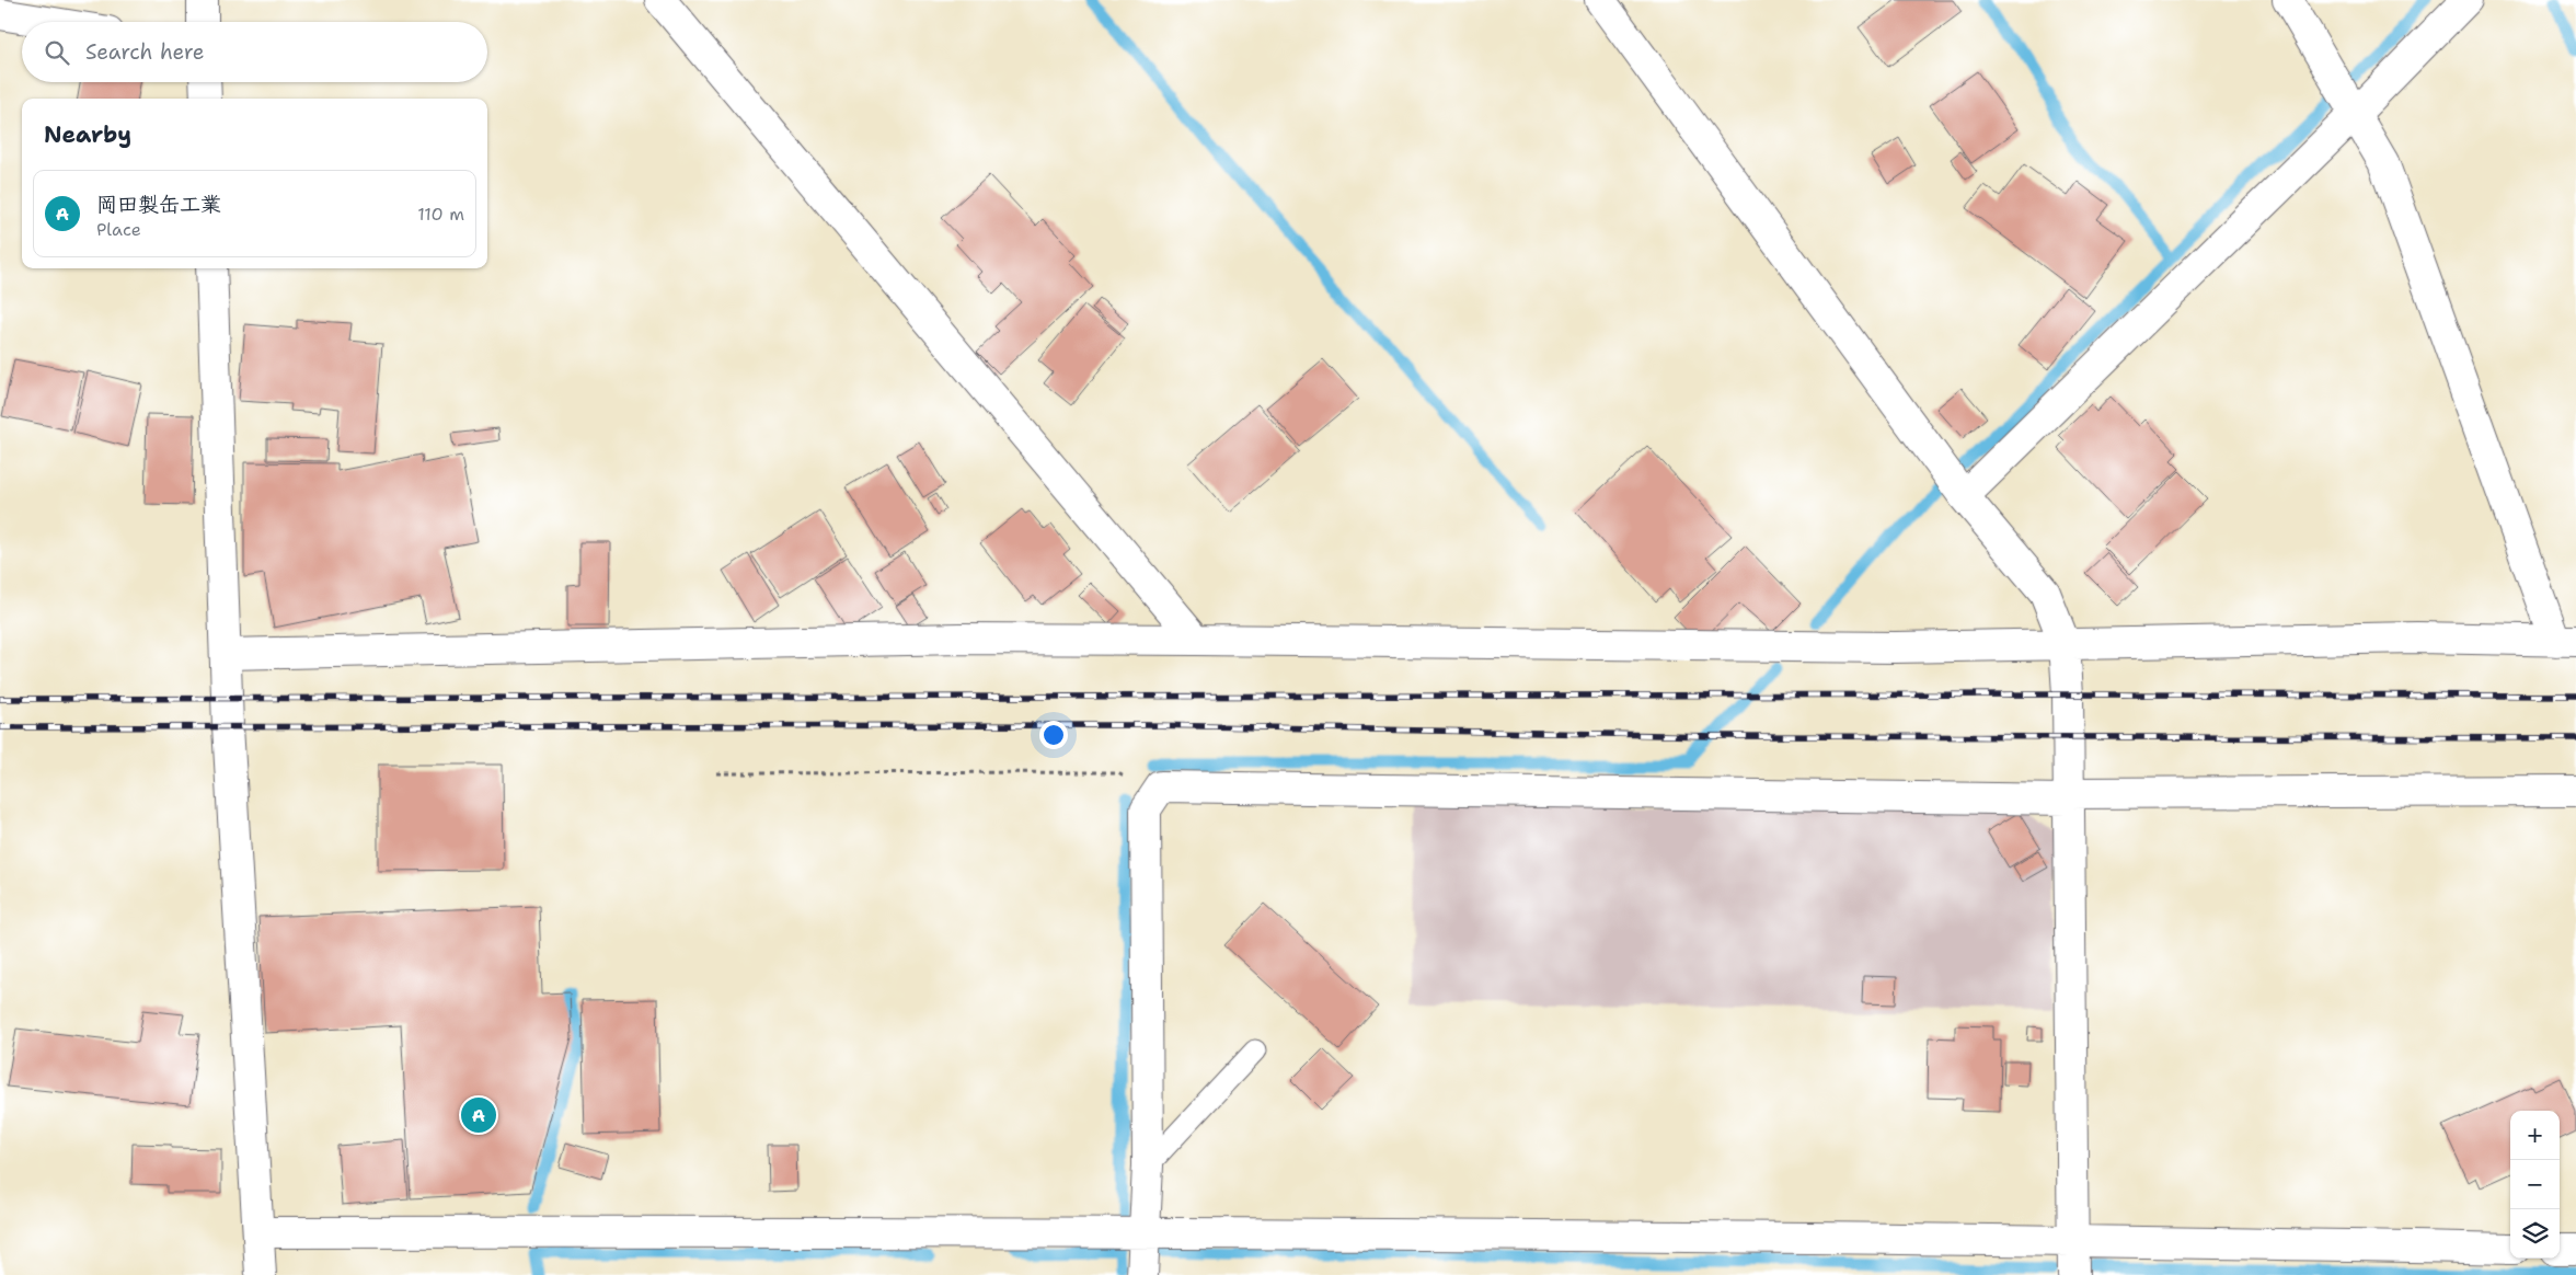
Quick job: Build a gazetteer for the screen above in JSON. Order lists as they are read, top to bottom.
{
  "page": {
    "search": "Search here",
    "heading": "Nearby",
    "list": [
      {
        "mark": "A",
        "name": "岡田製缶工業",
        "note": "Place",
        "value": "110 m"
      }
    ],
    "pins": "A",
    "map_buttons": ["+", "−"]
  }
}
